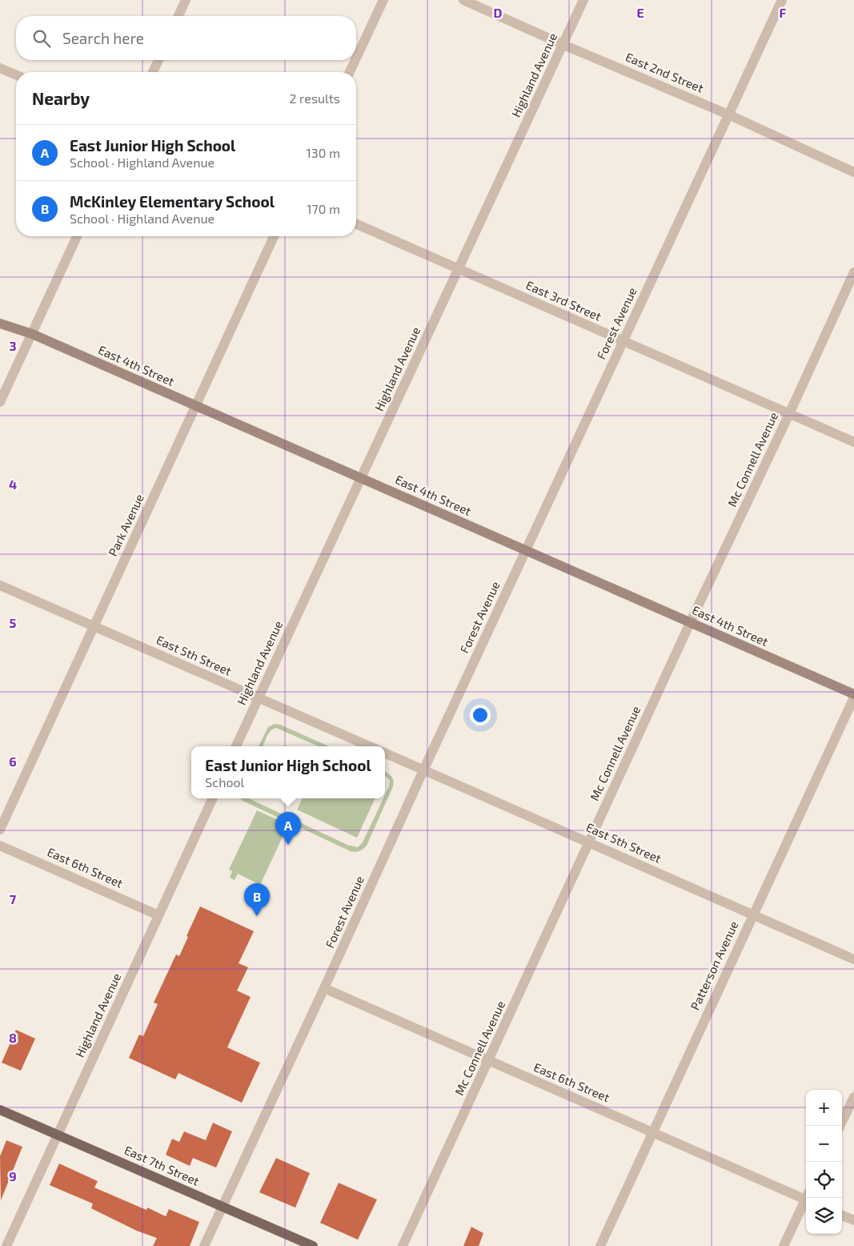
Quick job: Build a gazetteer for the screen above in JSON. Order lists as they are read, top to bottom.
{
  "streets": {
    "main road": ["East 7th Street"],
    "street": [
      "East 2nd Street",
      "Highland Avenue",
      "East 3rd Street",
      "Forest Avenue",
      "East 4th Street",
      "Mc Connell Avenue",
      "Park Avenue",
      "East 5th Street",
      "East 6th Street",
      "Patterson Avenue"
    ]
  },
  "crossings": [
    ["East 2nd Street", "Highland Avenue"],
    ["East 2nd Street", "Forest Avenue"],
    ["Highland Avenue", "East 3rd Street"],
    ["Highland Avenue", "East 4th Street"],
    ["Highland Avenue", "East 5th Street"],
    ["Highland Avenue", "East 6th Street"],
    ["Highland Avenue", "East 7th Street"],
    ["East 3rd Street", "Forest Avenue"],
    ["East 3rd Street", "Mc Connell Avenue"],
    ["Forest Avenue", "East 4th Street"],
    ["Forest Avenue", "East 5th Street"],
    ["Forest Avenue", "East 6th Street"],
    ["Forest Avenue", "East 7th Street"],
    ["East 4th Street", "Mc Connell Avenue"],
    ["East 4th Street", "Park Avenue"],
    ["East 4th Street", "Patterson Avenue"],
    ["Mc Connell Avenue", "East 5th Street"],
    ["Mc Connell Avenue", "East 6th Street"],
    ["Park Avenue", "East 5th Street"],
    ["East 5th Street", "Patterson Avenue"],
    ["East 6th Street", "Patterson Avenue"]
  ],
  "page": {
    "search": "Search here",
    "heading": ["Nearby", "2 results"],
    "list": [
      {
        "mark": "A",
        "name": "East Junior High School",
        "note": "School · Highland Avenue",
        "value": "130 m"
      },
      {
        "mark": "B",
        "name": "McKinley Elementary School",
        "note": "School · Highland Avenue",
        "value": "170 m"
      }
    ],
    "popup": ["East Junior High School", "School"],
    "pins": ["A", "B"],
    "map_buttons": ["+", "−"]
  },
  "grid": {
    "columns": ["D", "E", "F"],
    "rows": [
      "3",
      "4",
      "5",
      "6",
      "7",
      "8",
      "9"
    ]
  }
}
